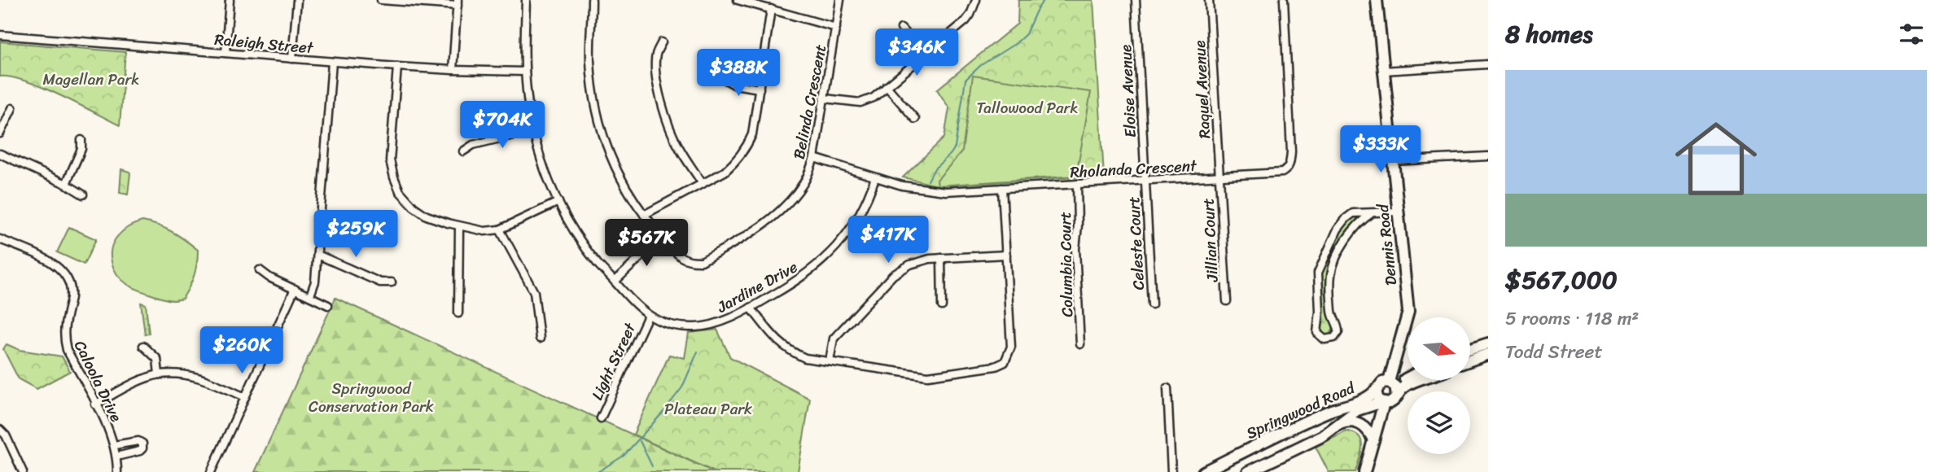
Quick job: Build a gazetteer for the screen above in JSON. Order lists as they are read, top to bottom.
{
  "streets": {
    "main road": ["Dennis Road", "Springwood Road"],
    "street": [
      "Raleigh Street",
      "Raquel Avenue",
      "Eloise Avenue",
      "Belinda Crescent",
      "Rholanda Crescent",
      "Jillian Court",
      "Celeste Court",
      "Columbia Court",
      "Jardine Drive",
      "Light Street",
      "Caloola Drive"
    ]
  },
  "crossings": [
    ["Raleigh Street", "Jardine Drive"],
    ["Raquel Avenue", "Rholanda Crescent"],
    ["Raquel Avenue", "Jillian Court"],
    ["Eloise Avenue", "Rholanda Crescent"],
    ["Eloise Avenue", "Celeste Court"],
    ["Belinda Crescent", "Rholanda Crescent"],
    ["Rholanda Crescent", "Jillian Court"],
    ["Rholanda Crescent", "Celeste Court"],
    ["Rholanda Crescent", "Columbia Court"],
    ["Rholanda Crescent", "Jardine Drive"],
    ["Dennis Road", "Springwood Road"],
    ["Jardine Drive", "Light Street"]
  ],
  "parks": [
    "Magellan Park",
    "Tallowood Park",
    "Springwood Conservation Park",
    "Plateau Park"
  ],
  "north": "right",
  "page": {
    "heading": "8 homes",
    "price": [
      "$346K",
      "$388K",
      "$704K",
      "$333K",
      "$259K",
      "$417K",
      "$567K",
      "$260K"
    ],
    "list": [
      {
        "name": "$567,000",
        "note": "5 rooms · 118 m² · Todd Street"
      }
    ]
  }
}
